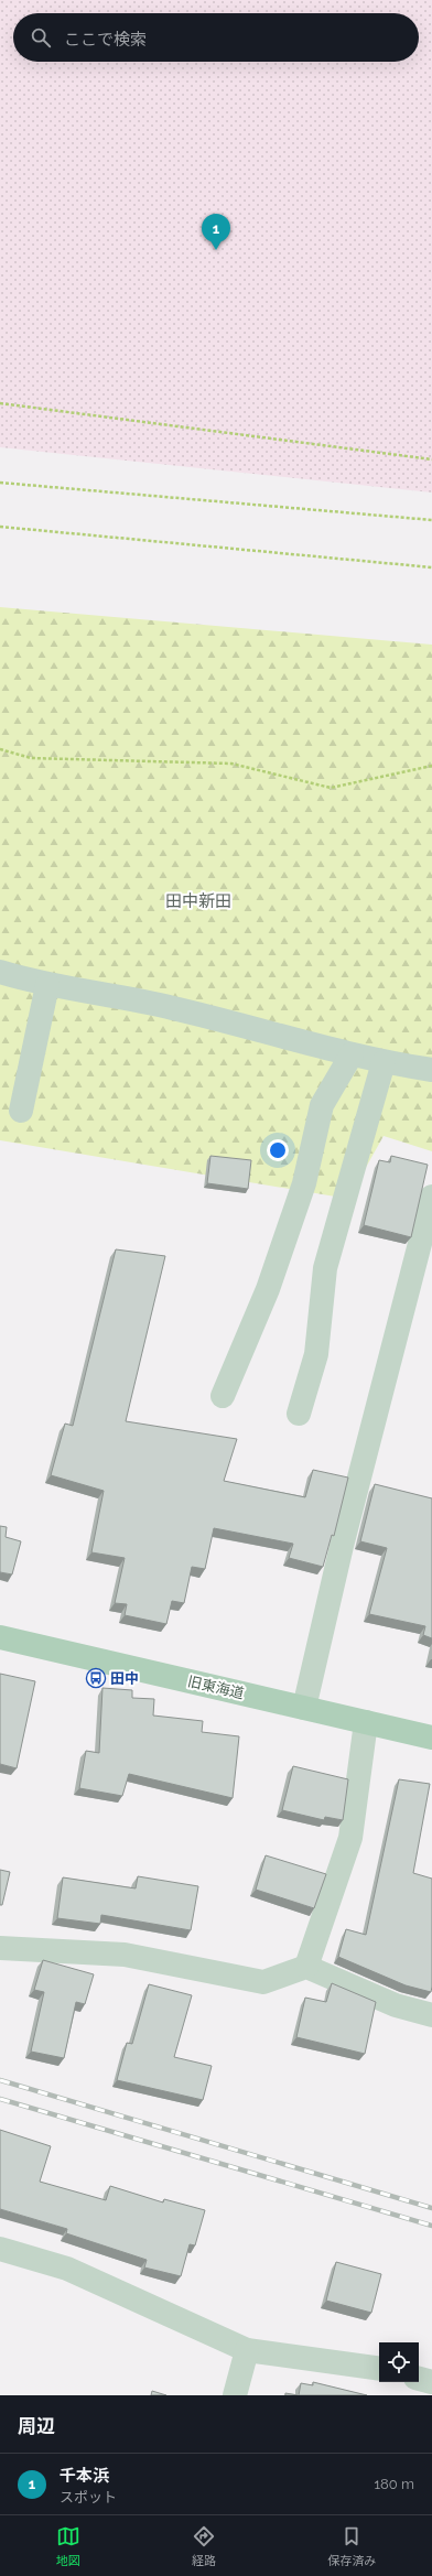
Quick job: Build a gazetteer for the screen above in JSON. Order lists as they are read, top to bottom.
{
  "streets": {
    "main road": ["旧東海道"]
  },
  "districts": ["田中新田"],
  "places": {
    "bus stop": ["田中"]
  },
  "page": {
    "search": "ここで検索",
    "pins": "1",
    "heading": "周辺",
    "list": [
      {
        "mark": "1",
        "name": "千本浜",
        "note": "スポット",
        "value": "180 m"
      }
    ],
    "nav": ["地図", "経路", "保存済み"]
  }
}
